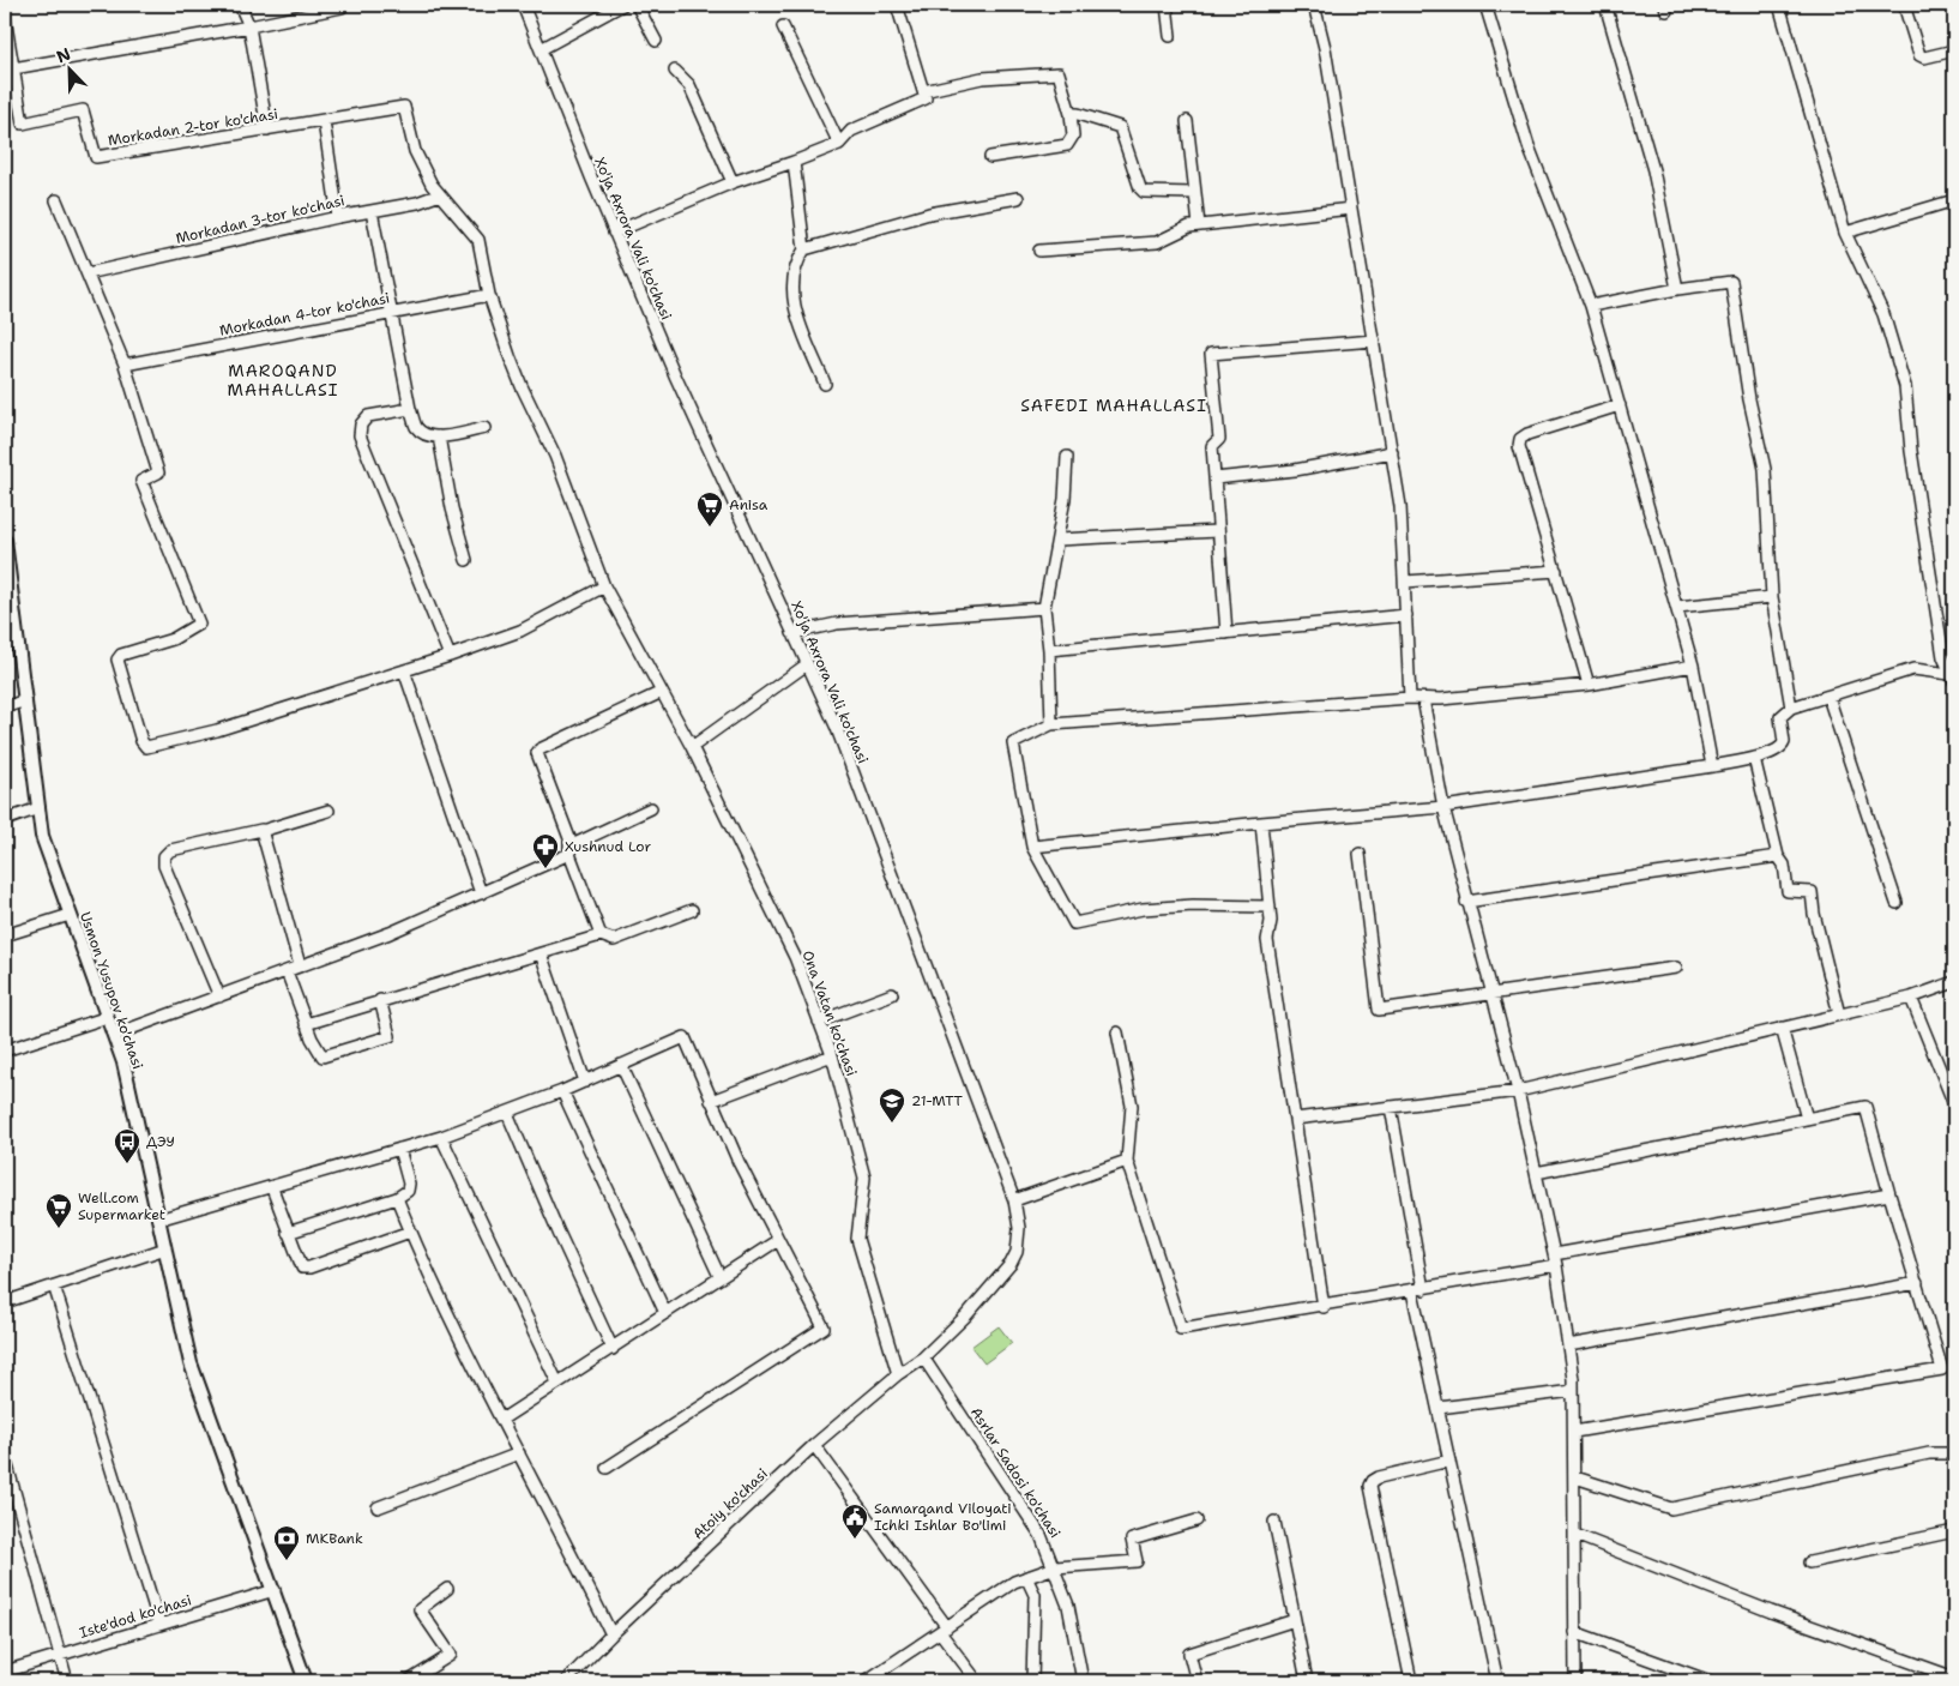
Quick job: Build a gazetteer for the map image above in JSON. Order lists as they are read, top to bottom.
{
  "streets": {
    "main road": ["Usmon Yusupov ko'chasi"],
    "street": [
      "Morkadan 2-tor ko'chasi",
      "Morkadan 3-tor ko'chasi",
      "Xo'ja Axrora Vali ko'chasi",
      "Morkadan 4-tor ko'chasi",
      "Ona Vatan ko'chasi",
      "Asrlar Sadosi ko'chasi",
      "Atoiy ko'chasi",
      "Iste'dod ko'chasi"
    ]
  },
  "crossings": [
    ["Morkadan 2-tor ko'chasi", "Ona Vatan ko'chasi"],
    ["Morkadan 3-tor ko'chasi", "Ona Vatan ko'chasi"],
    ["Xo'ja Axrora Vali ko'chasi", "Asrlar Sadosi ko'chasi"],
    ["Xo'ja Axrora Vali ko'chasi", "Atoiy ko'chasi"],
    ["Morkadan 4-tor ko'chasi", "Ona Vatan ko'chasi"],
    ["Usmon Yusupov ko'chasi", "Iste'dod ko'chasi"],
    ["Ona Vatan ko'chasi", "Atoiy ko'chasi"],
    ["Asrlar Sadosi ko'chasi", "Atoiy ko'chasi"]
  ],
  "districts": ["MAROQAND MAHALLASI", "SAFEDI MAHALLASI"],
  "places": {
    "supermarket": ["Anisa", "Well.com Supermarket"],
    "pharmacy": ["Xushnud Lor"],
    "school or university": ["21-MTT"],
    "bus stop": ["ДЭУ"],
    "public building": ["Samarqand Viloyati Ichki Ishlar Bo'limi"],
    "bank": ["MKBank"]
  },
  "north": "top left"
}
